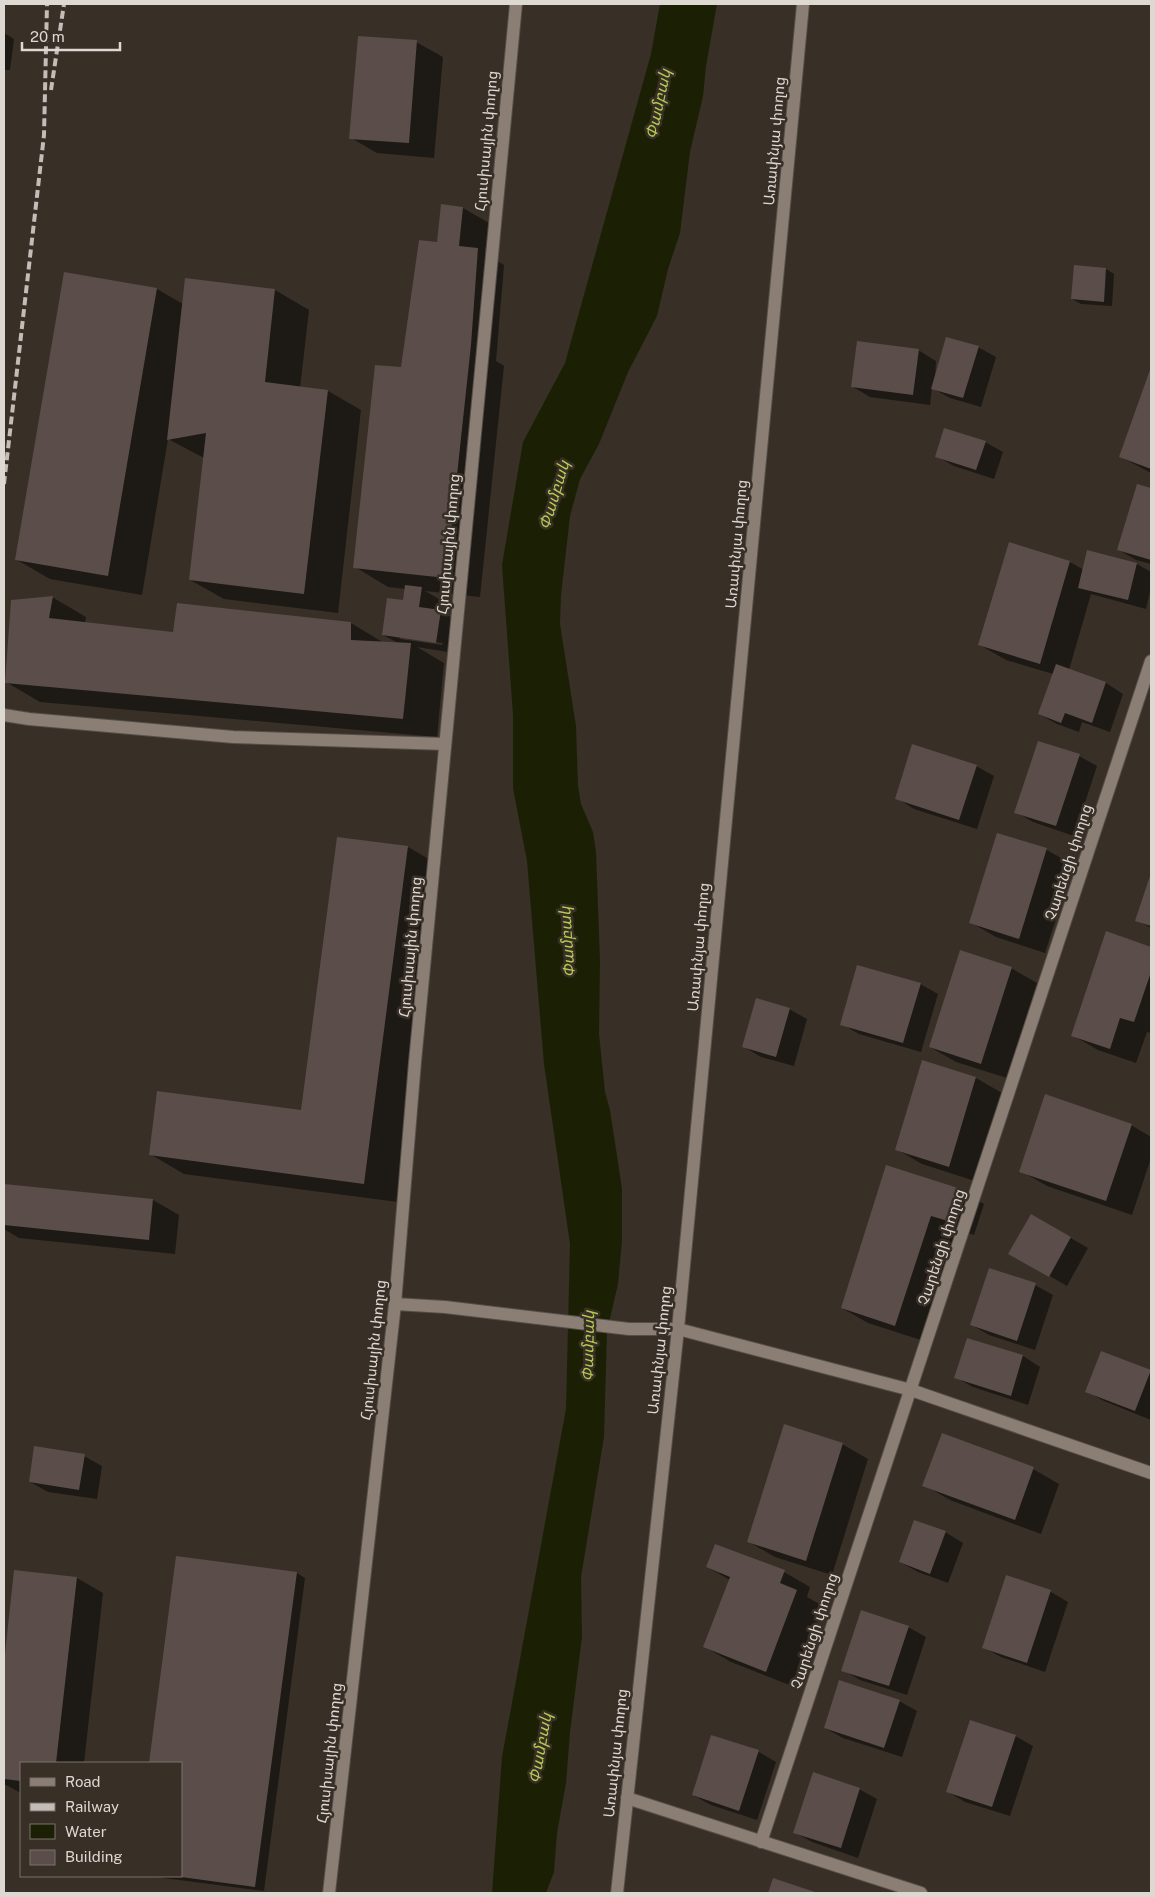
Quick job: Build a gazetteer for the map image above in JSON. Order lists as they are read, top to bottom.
{
  "streets": {
    "street": ["Հյուսիսային փողոց", "Առափնյա փողոց", "Չարենցի փողոց"]
  },
  "water": ["Փամբակ"],
  "legend": [
    "Road",
    "Railway",
    "Water",
    "Building"
  ],
  "scale_bar": "20 m"
}
